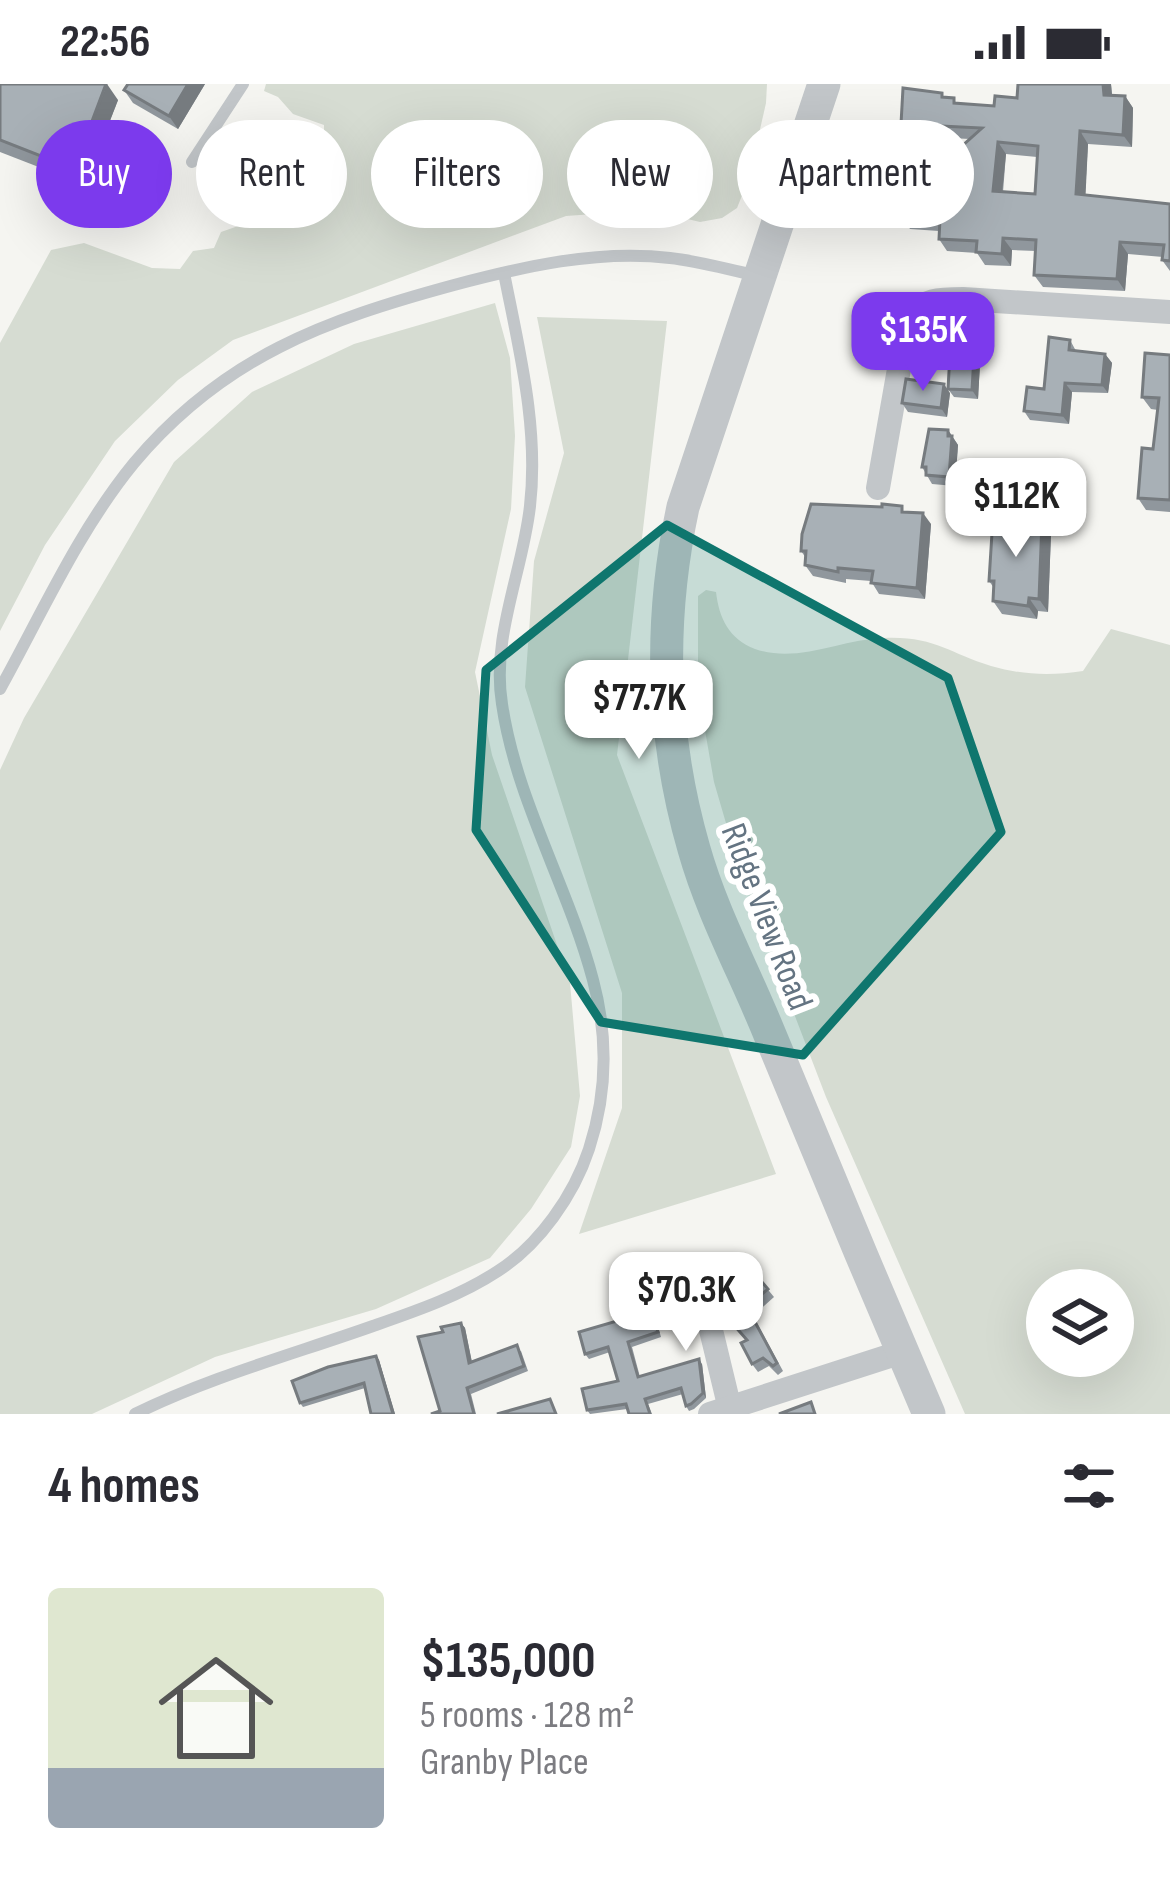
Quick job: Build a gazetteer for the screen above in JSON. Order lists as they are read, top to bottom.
{
  "streets": {
    "street": ["Ridge View Road"]
  },
  "page": {
    "status": "22:56",
    "chip": [
      "Buy",
      "Rent",
      "Filters",
      "New",
      "Apartment"
    ],
    "price": [
      "$135K",
      "$112K",
      "$77.7K",
      "$70.3K"
    ],
    "heading": "4 homes",
    "list": [
      {
        "name": "$135,000",
        "note": "5 rooms · 128 m² · Granby Place"
      }
    ]
  }
}
